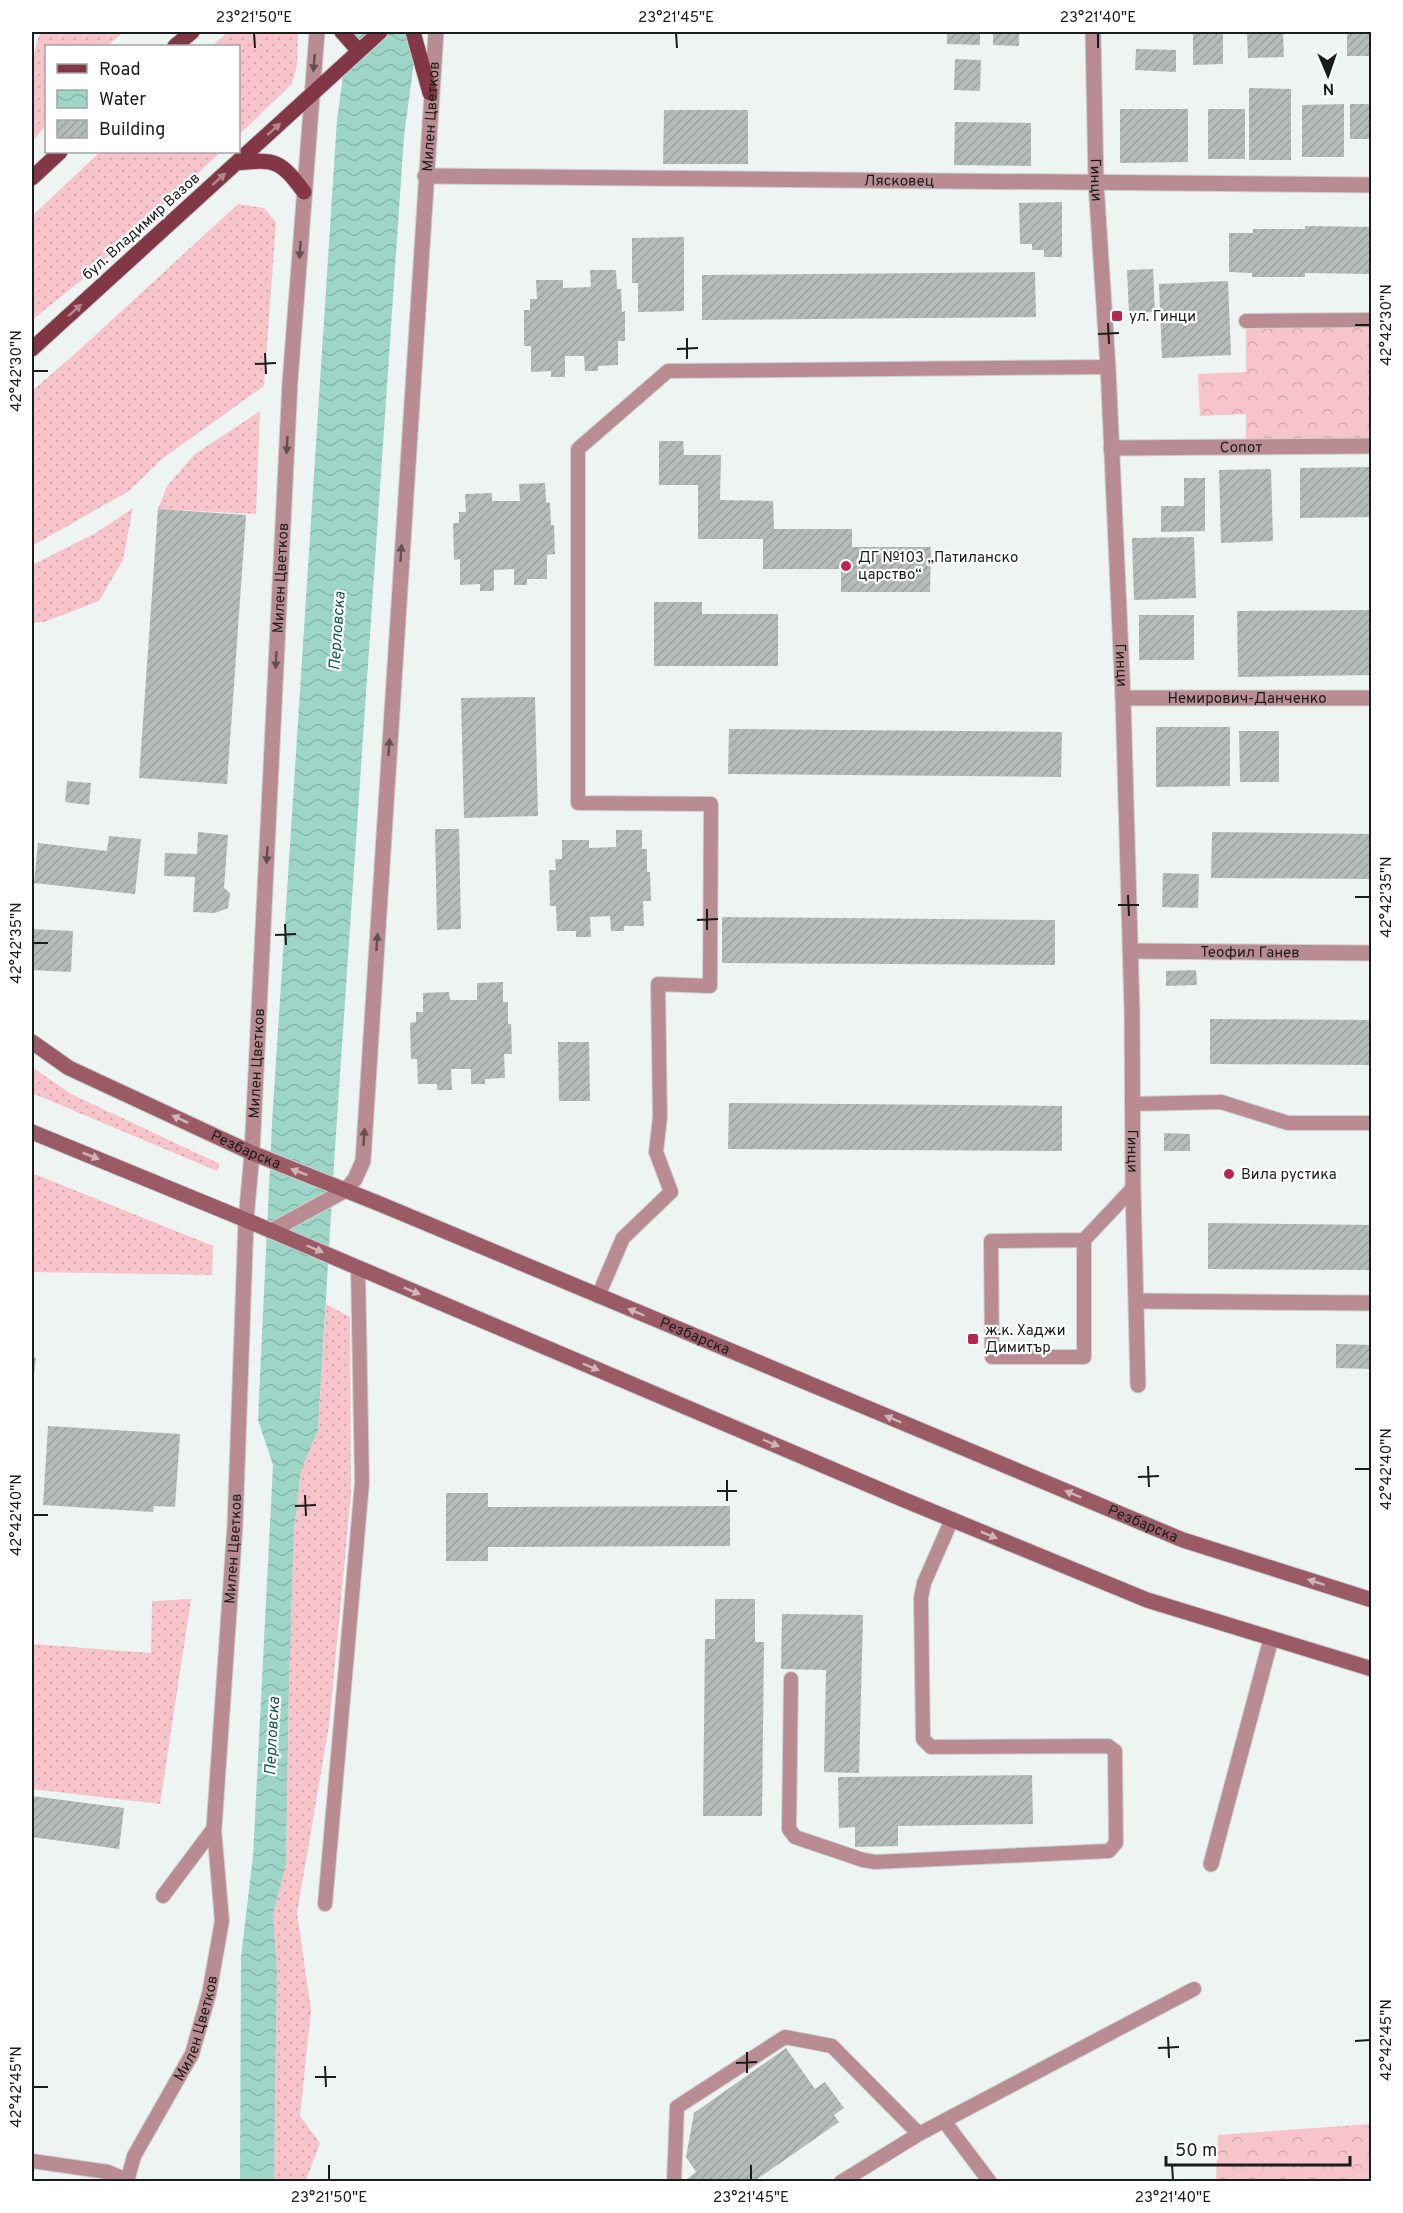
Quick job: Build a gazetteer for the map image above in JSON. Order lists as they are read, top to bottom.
{
  "streets": {
    "main road": ["бул. Владимир Вазов"],
    "street": [
      "Милен Цветков",
      "Лясковец",
      "Гинци",
      "Сопот",
      "Немирович-Данченко",
      "Теофил Ганев",
      "Резбарска"
    ]
  },
  "crossings": [
    ["Милен Цветков", "Лясковец"],
    ["Милен Цветков", "бул. Владимир Вазов"],
    ["Милен Цветков", "Резбарска"],
    ["Лясковец", "Гинци"],
    ["Гинци", "Сопот"],
    ["Гинци", "Немирович-Данченко"],
    ["Гинци", "Теофил Ганев"]
  ],
  "one_way": ["бул. Владимир Вазов"],
  "water": ["Перловска"],
  "places": {
    "transit": ["ул. Гинци", "ж.к. Хаджи Димитър"],
    "other": ["ДГ №103 „Патиланско царство“", "Вила рустика"]
  },
  "legend": ["Road", "Water", "Building"],
  "scale_bar": "50 m",
  "north": "bottom",
  "coordinates": [
    "23°21'50\"E",
    "23°21'45\"E",
    "23°21'40\"E",
    "42°42'30\"N",
    "42°42'35\"N",
    "42°42'40\"N",
    "42°42'45\"N"
  ]
}
